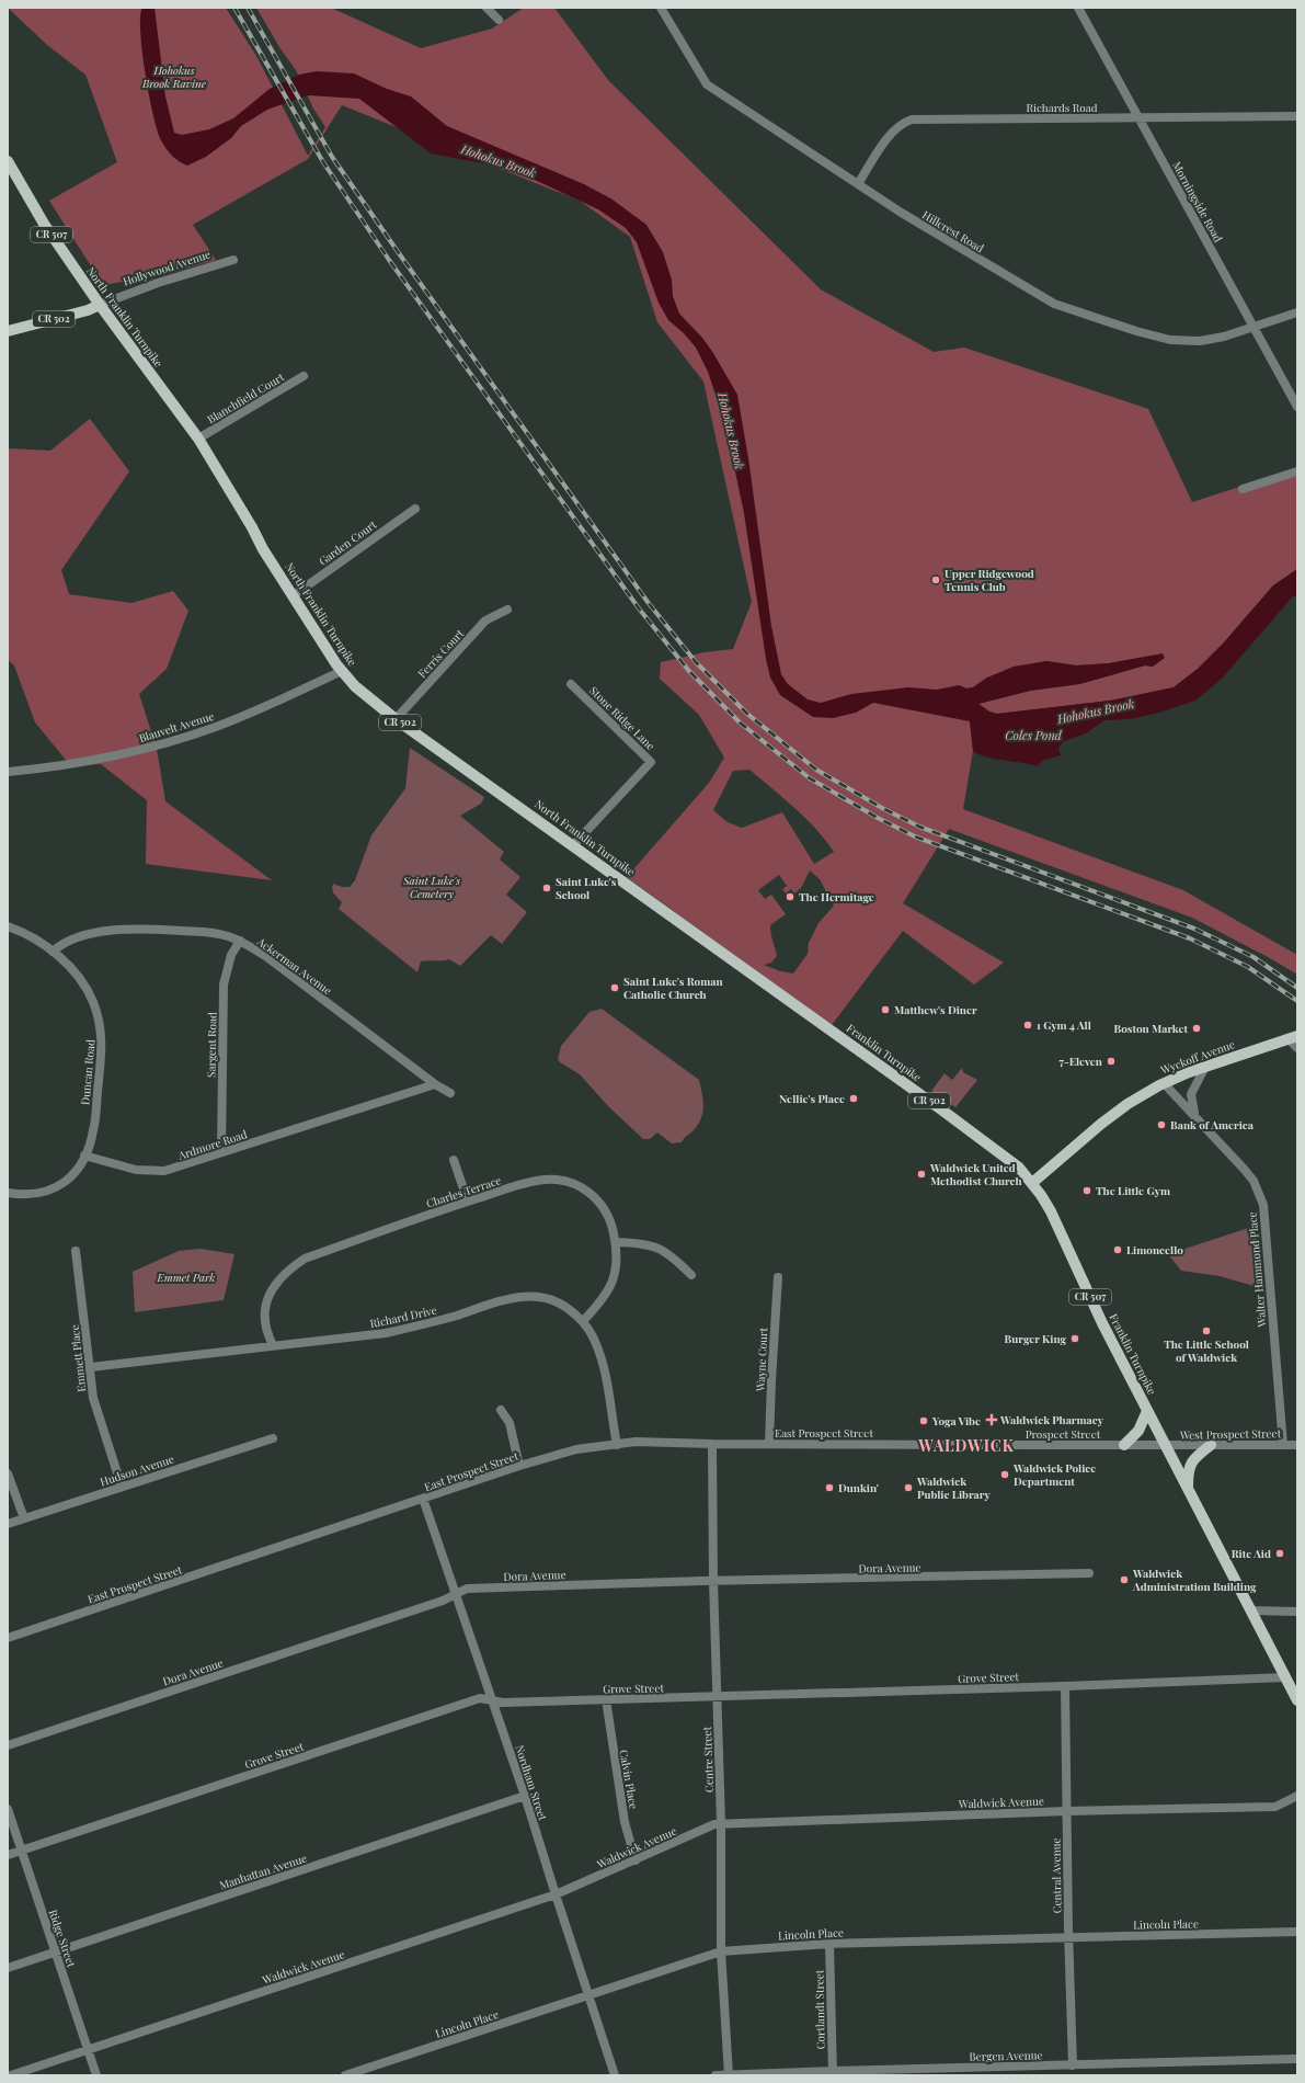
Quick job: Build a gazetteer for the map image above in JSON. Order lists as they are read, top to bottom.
{
  "streets": {
    "main road": [
      "CR 507",
      "Hollywood Avenue",
      "North Franklin Turnpike",
      "CR 502",
      "Franklin Turnpike",
      "Wyckoff Avenue"
    ],
    "street": [
      "Richards Road",
      "Morningside Road",
      "Hillcrest Road",
      "Blanchfield Court",
      "Garden Court",
      "Ferris Court",
      "Stone Ridge Lane",
      "Blauvelt Avenue",
      "Ackerman Avenue",
      "Sargent Road",
      "Duncan Road",
      "Ardmore Road",
      "Charles Terrace",
      "Walter Hammond Place",
      "Richard Drive",
      "Emmett Place",
      "Wayne Court",
      "East Prospect Street",
      "Prospect Street",
      "West Prospect Street",
      "Hudson Avenue",
      "Dora Avenue",
      "Grove Street",
      "Centre Street",
      "Calvin Place",
      "Nordham Street",
      "Waldwick Avenue",
      "Manhattan Avenue",
      "Central Avenue",
      "Lincoln Place",
      "Ridge Street",
      "Cortlandt Street",
      "Bergen Avenue"
    ]
  },
  "crossings": [
    ["Richards Road", "Morningside Road"],
    ["Richards Road", "Hillcrest Road"],
    ["Morningside Road", "Hillcrest Road"],
    ["Hollywood Avenue", "North Franklin Turnpike"],
    ["North Franklin Turnpike", "Blanchfield Court"],
    ["North Franklin Turnpike", "Garden Court"],
    ["North Franklin Turnpike", "Ferris Court"],
    ["North Franklin Turnpike", "Stone Ridge Lane"],
    ["North Franklin Turnpike", "Blauvelt Avenue"],
    ["North Franklin Turnpike", "Franklin Turnpike"],
    ["Ackerman Avenue", "Sargent Road"],
    ["Ackerman Avenue", "Duncan Road"],
    ["Ackerman Avenue", "Ardmore Road"],
    ["Sargent Road", "Ardmore Road"],
    ["Franklin Turnpike", "Wyckoff Avenue"],
    ["Franklin Turnpike", "Prospect Street"],
    ["Franklin Turnpike", "West Prospect Street"],
    ["Franklin Turnpike", "Grove Street"],
    ["Wyckoff Avenue", "Walter Hammond Place"],
    ["Duncan Road", "Ardmore Road"],
    ["Charles Terrace", "Richard Drive"],
    ["Walter Hammond Place", "West Prospect Street"],
    ["Richard Drive", "Emmett Place"],
    ["Richard Drive", "East Prospect Street"],
    ["Emmett Place", "Hudson Avenue"],
    ["Wayne Court", "East Prospect Street"],
    ["East Prospect Street", "Prospect Street"],
    ["East Prospect Street", "Centre Street"],
    ["East Prospect Street", "Nordham Street"],
    ["Prospect Street", "West Prospect Street"],
    ["Dora Avenue", "Centre Street"],
    ["Dora Avenue", "Nordham Street"],
    ["Grove Street", "Centre Street"],
    ["Grove Street", "Calvin Place"],
    ["Grove Street", "Nordham Street"],
    ["Grove Street", "Central Avenue"],
    ["Grove Street", "Ridge Street"],
    ["Centre Street", "Waldwick Avenue"],
    ["Centre Street", "Lincoln Place"],
    ["Centre Street", "Bergen Avenue"],
    ["Calvin Place", "Waldwick Avenue"],
    ["Nordham Street", "Waldwick Avenue"],
    ["Nordham Street", "Manhattan Avenue"],
    ["Nordham Street", "Lincoln Place"],
    ["Waldwick Avenue", "Central Avenue"],
    ["Waldwick Avenue", "Ridge Street"],
    ["Manhattan Avenue", "Ridge Street"],
    ["Central Avenue", "Lincoln Place"],
    ["Central Avenue", "Bergen Avenue"],
    ["Lincoln Place", "Cortlandt Street"],
    ["Cortlandt Street", "Bergen Avenue"]
  ],
  "districts": ["WALDWICK"],
  "water": ["Hohokus Brook", "Coles Pond"],
  "parks": ["Hohokus Brook Ravine", "Saint Luke's Cemetery", "Emmet Park"],
  "places": {
    "other": [
      "Upper Ridgewood Tennis Club",
      "Saint Luke's School",
      "The Hermitage",
      "Saint Luke's Roman Catholic Church",
      "Matthew's Diner",
      "1 Gym 4 All",
      "Boston Market",
      "7-Eleven",
      "Nellie's Place",
      "Bank of America",
      "Waldwick United Methodist Church",
      "The Little Gym",
      "Limoncello",
      "The Little School of Waldwick",
      "Burger King",
      "Yoga Vibe",
      "Waldwick Police Department",
      "Dunkin'",
      "Waldwick Public Library",
      "Rite Aid",
      "Waldwick Administration Building"
    ],
    "health": ["Waldwick Pharmacy"]
  }
}
